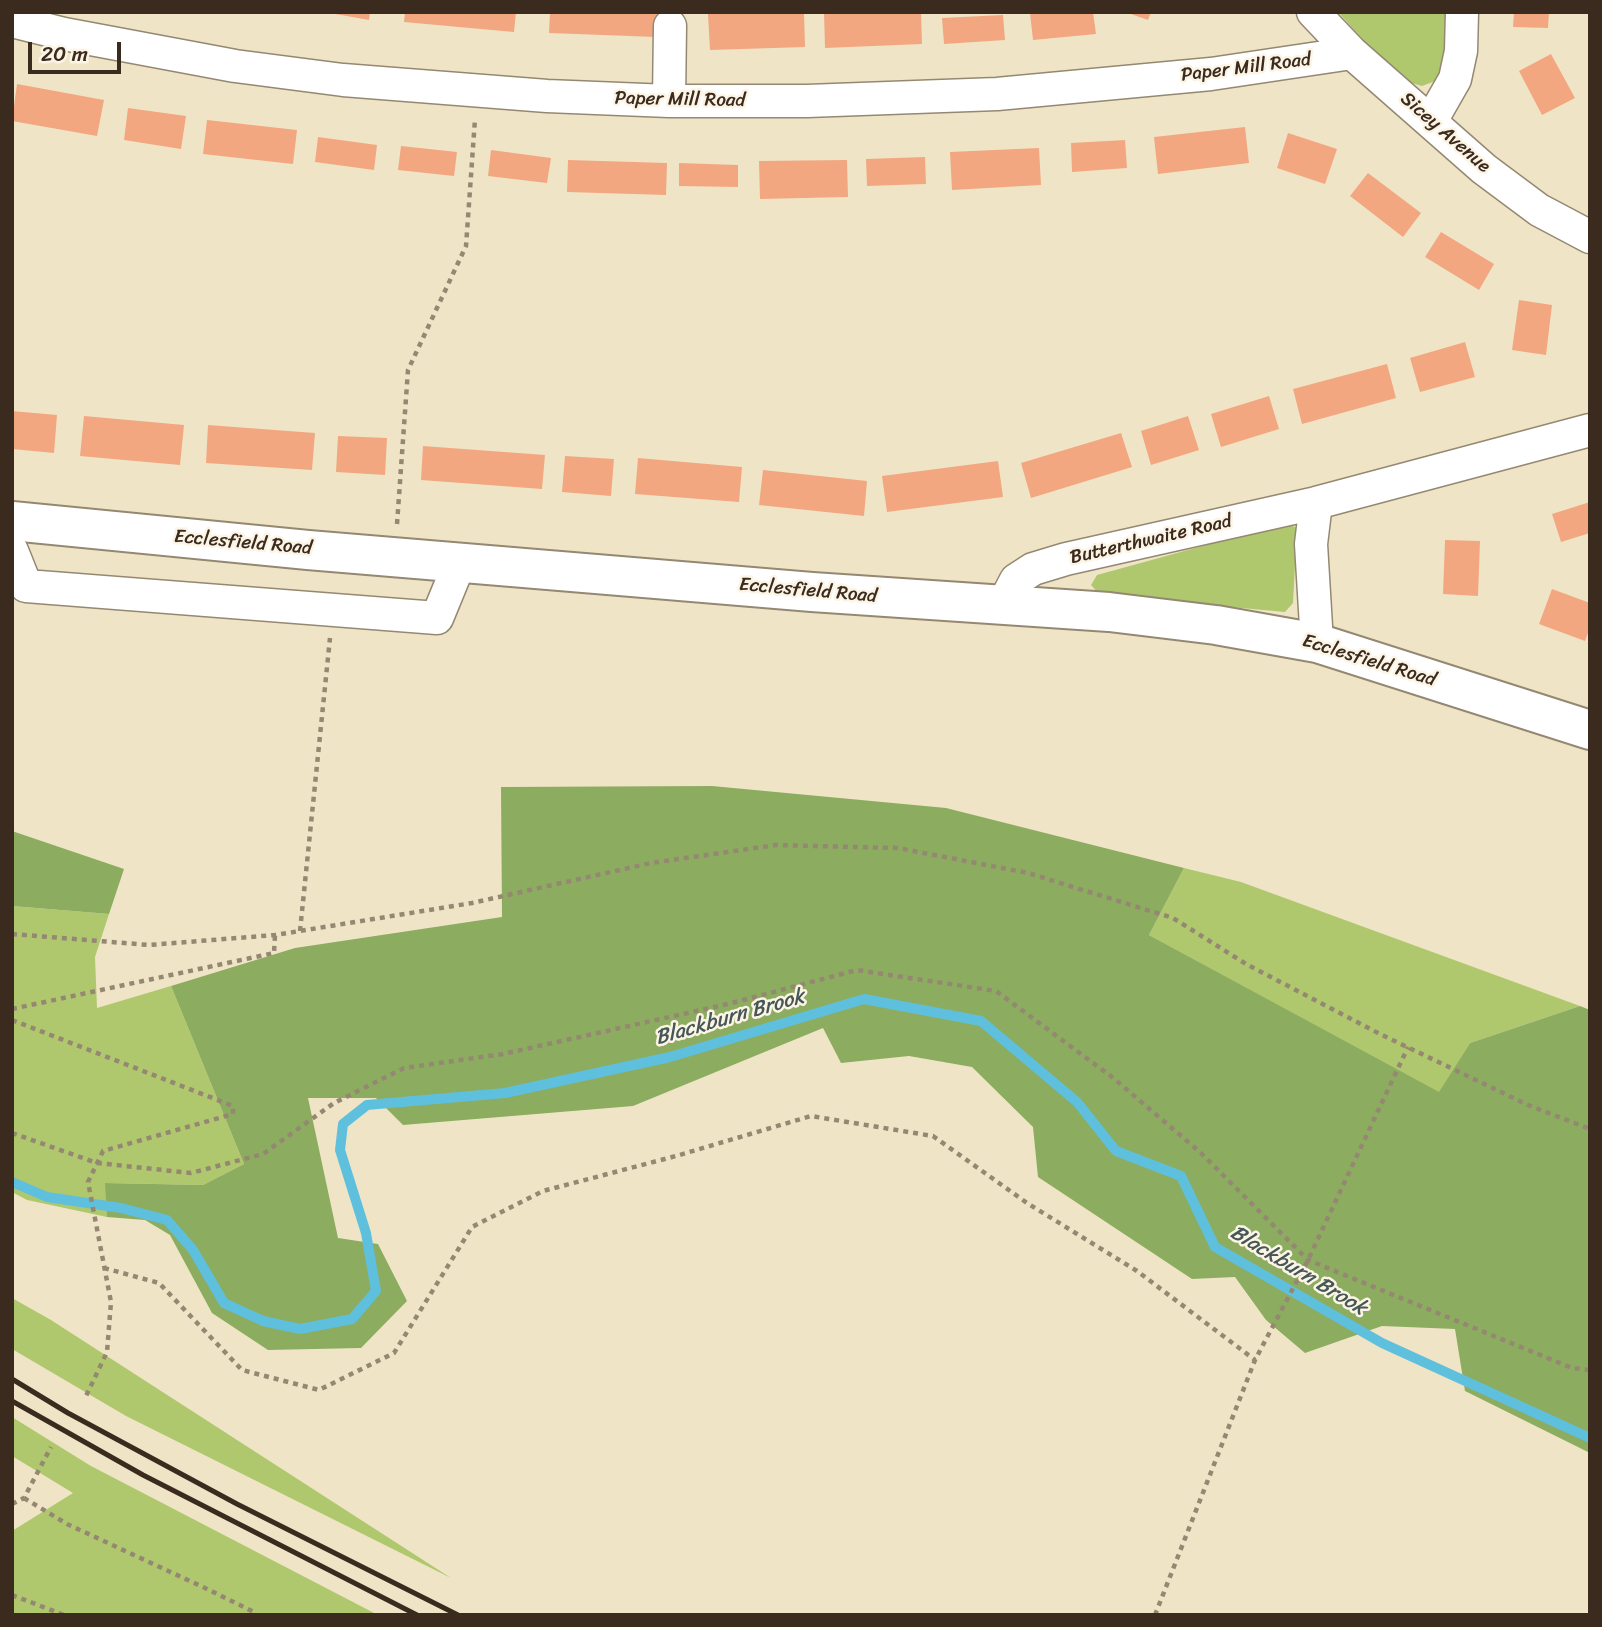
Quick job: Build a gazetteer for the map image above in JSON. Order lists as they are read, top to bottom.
{
  "streets": {
    "main road": ["Ecclesfield Road"],
    "street": ["Paper Mill Road", "Sicey Avenue", "Butterthwaite Road"]
  },
  "crossings": [
    ["Paper Mill Road", "Sicey Avenue"],
    ["Butterthwaite Road", "Ecclesfield Road"]
  ],
  "water": ["Blackburn Brook"],
  "scale_bar": "20 m"
}
